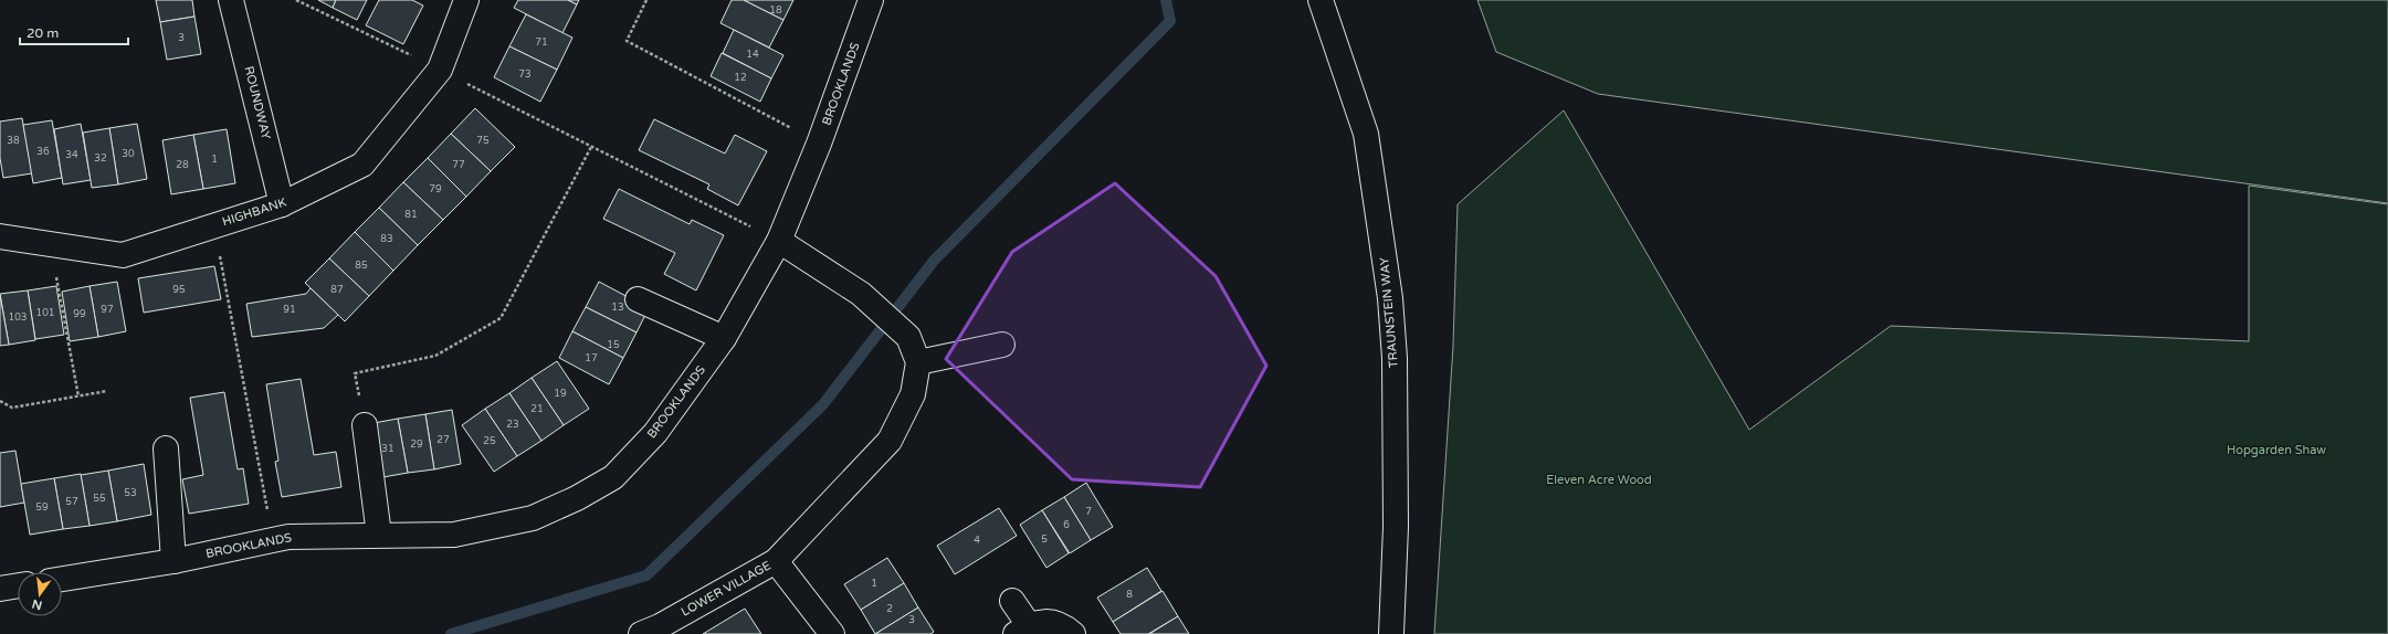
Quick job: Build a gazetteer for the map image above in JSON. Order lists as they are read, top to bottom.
{
  "streets": {
    "main road": [
      "BROOKLANDS",
      "ROUNDWAY",
      "HIGHBANK",
      "TRAUNSTEIN WAY",
      "LOWER VILLAGE"
    ]
  },
  "crossings": [
    ["ROUNDWAY", "HIGHBANK"]
  ],
  "parks": ["Hopgarden Shaw", "Eleven Acre Wood"],
  "house_numbers": [
    "18",
    "3",
    "71",
    "14",
    "73",
    "12",
    "38",
    "75",
    "36",
    "30",
    "34",
    "32",
    "1",
    "28",
    "77",
    "79",
    "81",
    "83",
    "85",
    "95",
    "87",
    "13",
    "97",
    "91",
    "101",
    "99",
    "103",
    "15",
    "17",
    "19",
    "21",
    "23",
    "27",
    "25",
    "29",
    "31",
    "53",
    "55",
    "57",
    "59",
    "7",
    "6",
    "5",
    "4",
    "1",
    "8",
    "2",
    "3"
  ],
  "scale_bar": "20 m",
  "north": "bottom"
}
